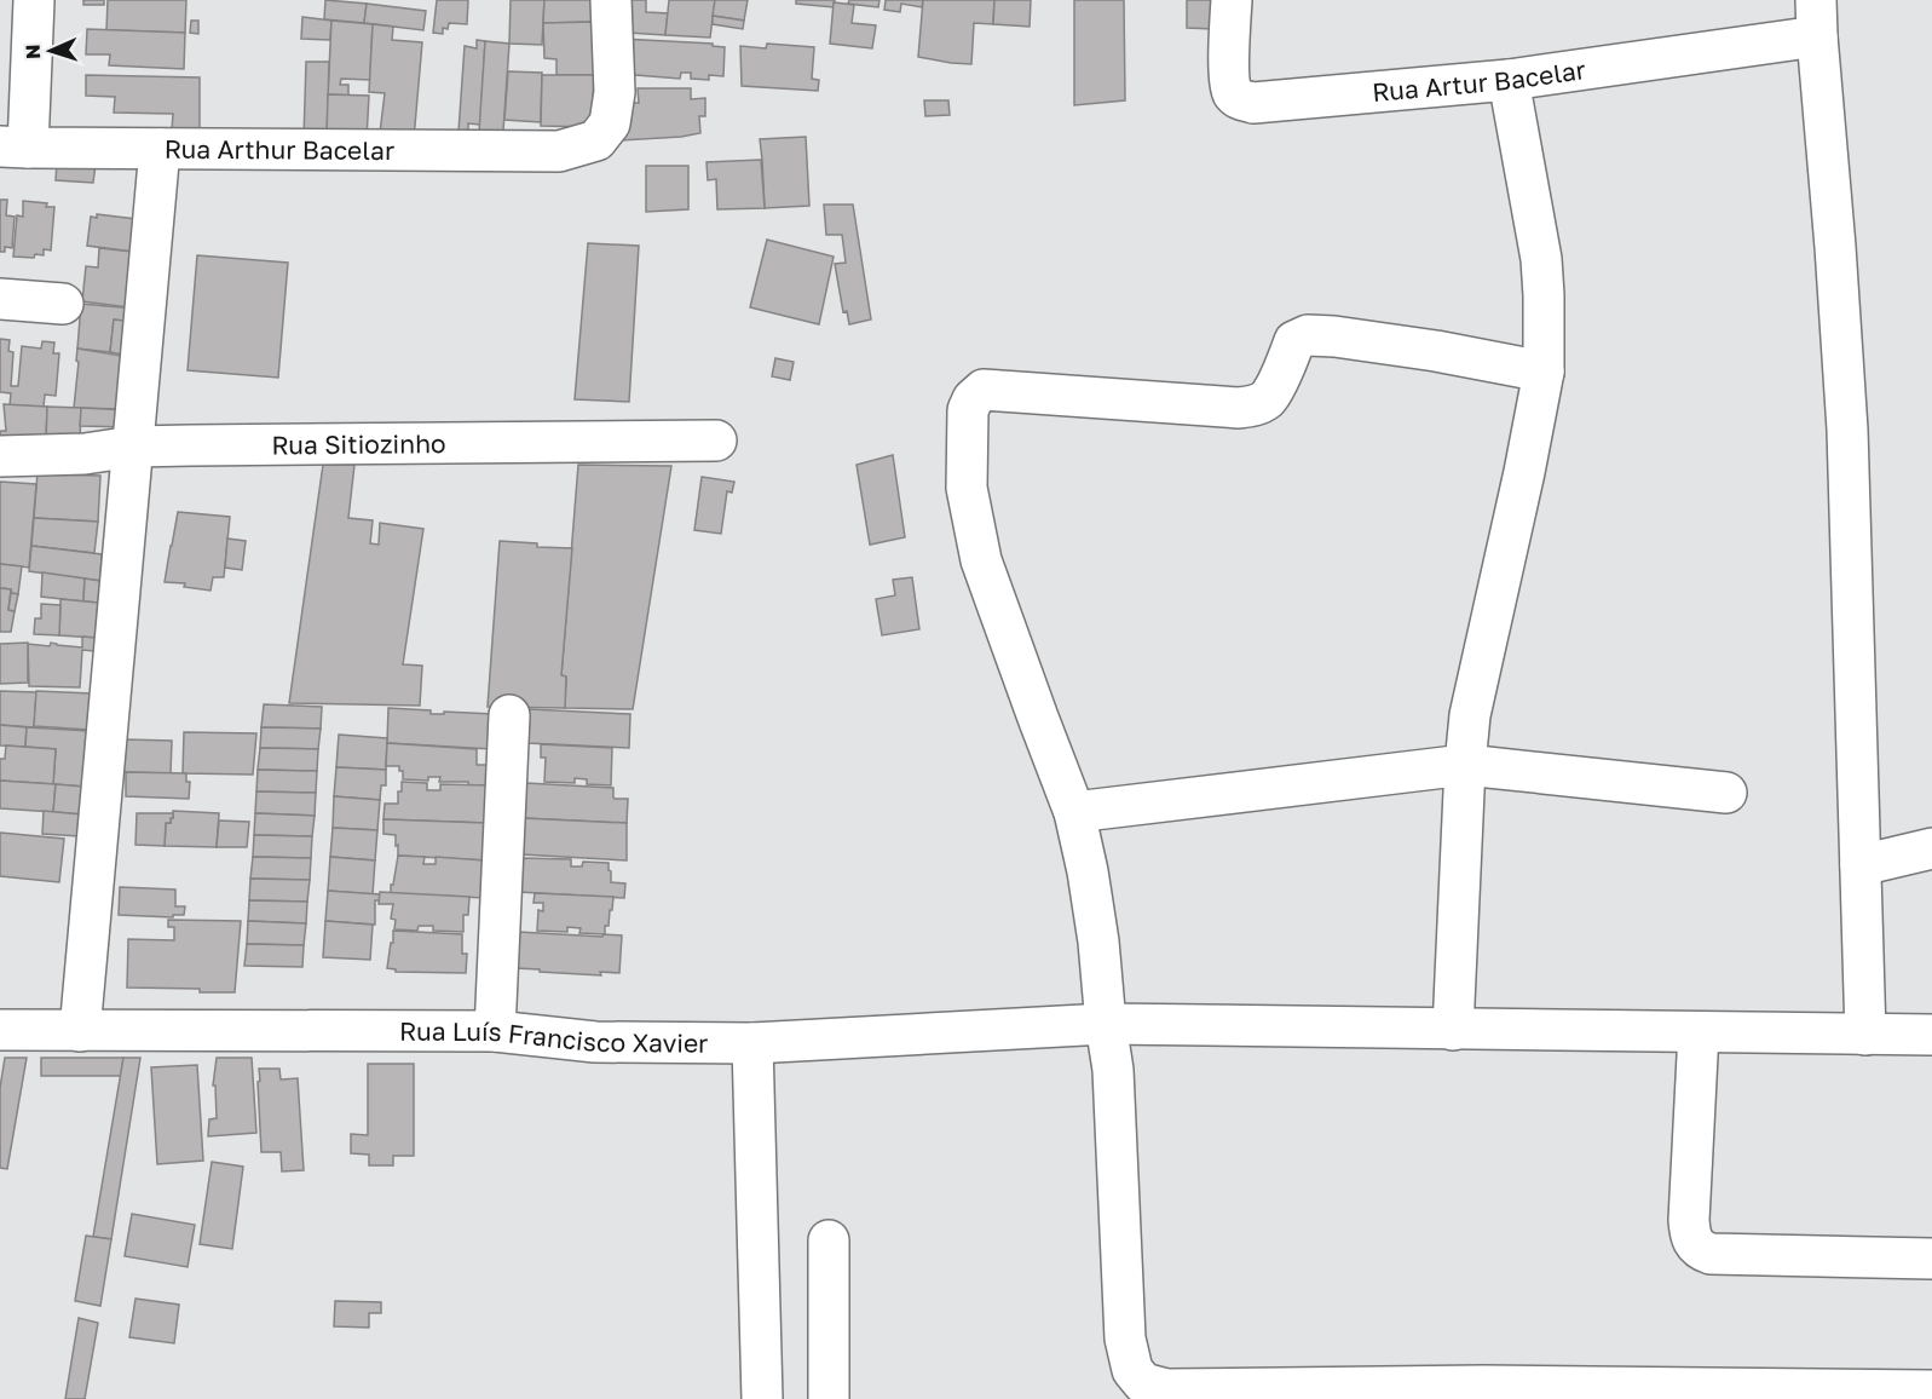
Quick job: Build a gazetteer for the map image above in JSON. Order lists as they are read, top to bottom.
{
  "streets": {
    "street": [
      "Rua Artur Bacelar",
      "Rua Arthur Bacelar",
      "Rua Sitiozinho",
      "Rua Luís Francisco Xavier"
    ]
  },
  "north": "left"
}
